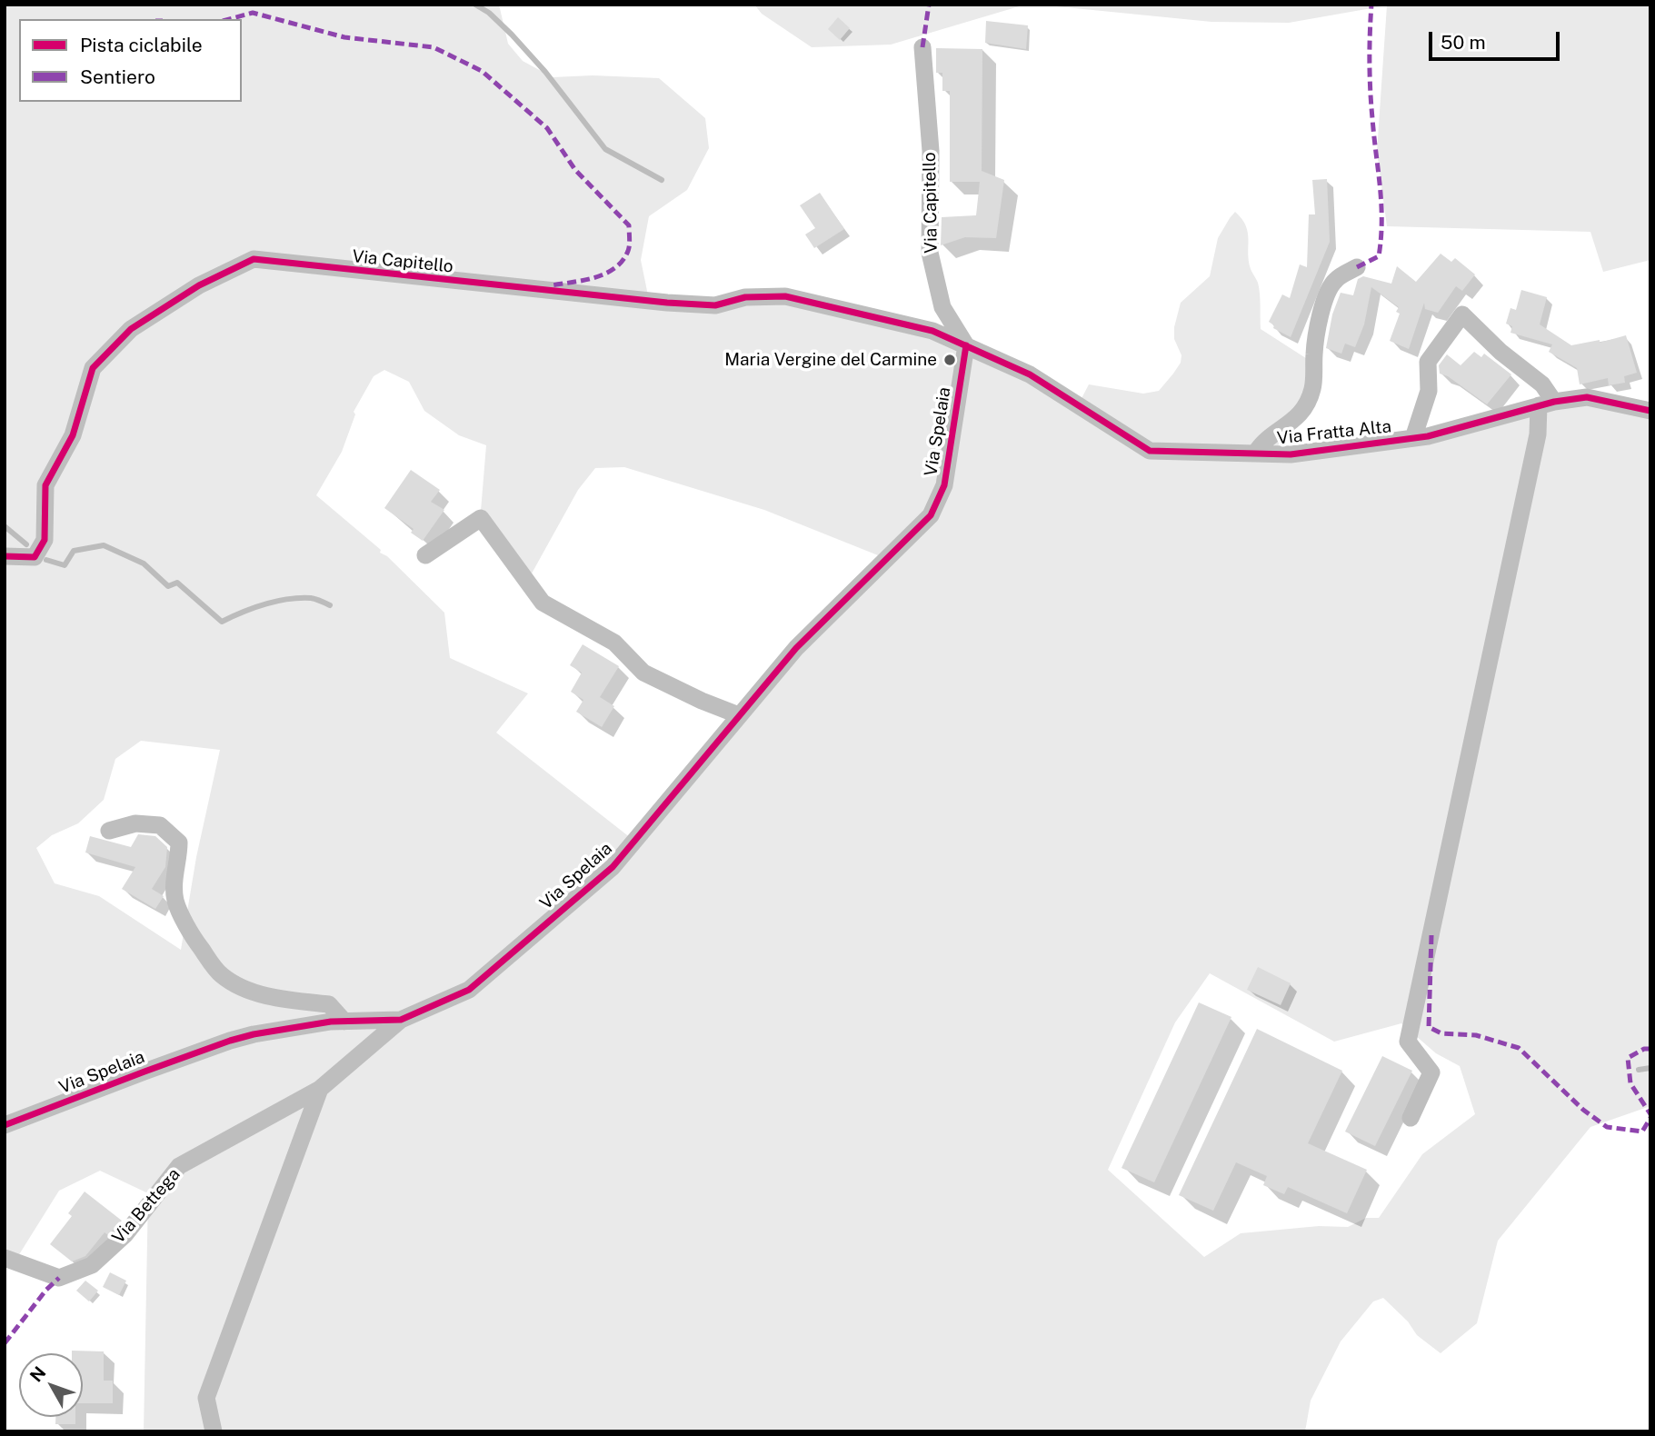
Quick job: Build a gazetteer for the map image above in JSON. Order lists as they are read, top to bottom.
{
  "streets": {
    "street": [
      "Via Capitello",
      "Via Spelaia",
      "Via Fratta Alta",
      "Via Bettega"
    ]
  },
  "crossings": [
    ["Via Capitello", "Via Spelaia"],
    ["Via Capitello", "Via Fratta Alta"],
    ["Via Spelaia", "Via Fratta Alta"],
    ["Via Spelaia", "Via Bettega"]
  ],
  "places": ["Maria Vergine del Carmine"],
  "legend": ["Pista ciclabile", "Sentiero"],
  "scale_bar": "50 m",
  "north": "top left"
}
